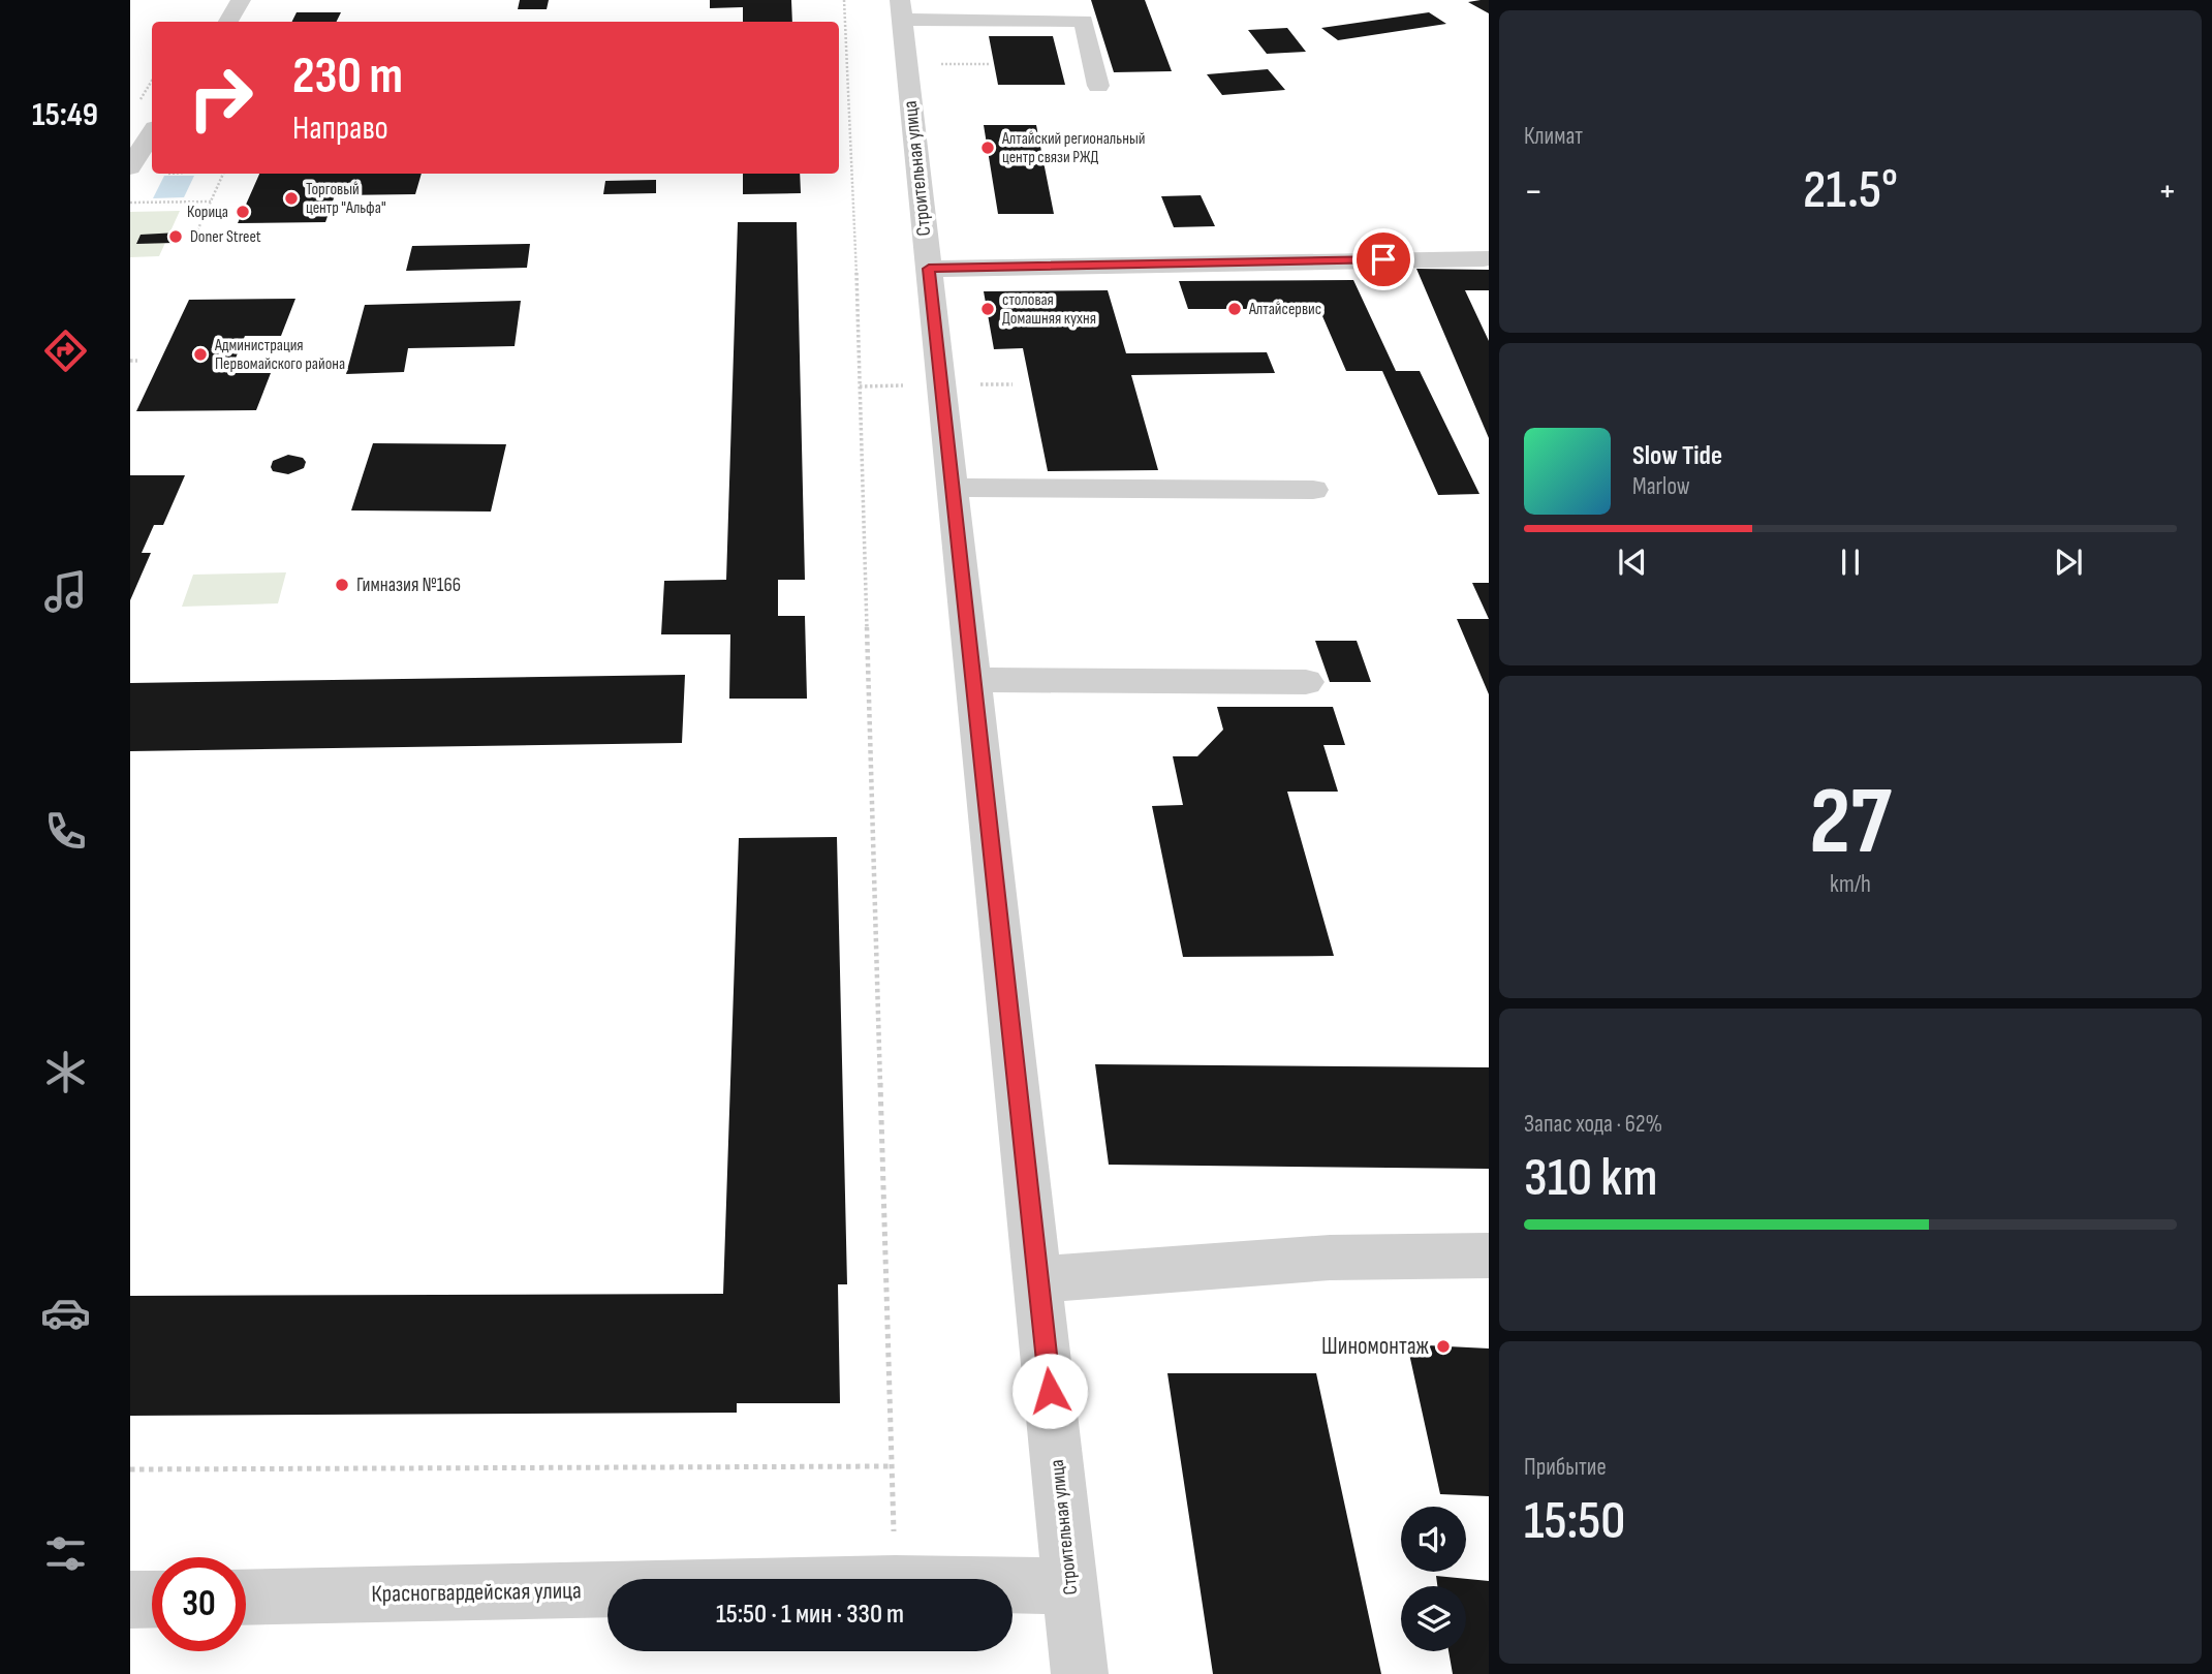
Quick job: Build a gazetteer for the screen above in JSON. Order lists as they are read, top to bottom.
{
  "streets": {
    "street": ["Строительная улица", "Красногвардейская улица"]
  },
  "crossings": [
    ["Строительная улица", "Красногвардейская улица"]
  ],
  "places": [
    "Алтайский региональный центр связи РЖД",
    "Торговый центр \"Альфа\"",
    "Корица",
    "Doner Street",
    "столовая Домашняя кухня",
    "Алтайсервис",
    "Администрация Первомайского района",
    "Гимназия №166",
    "Шиномонтаж"
  ],
  "page": {
    "tabs": "15:49",
    "tile": [
      "Климат",
      ["27", "km/h"],
      ["Запас хода · 62%", "310 km"],
      ["Прибытие", "15:50"]
    ],
    "turn": ["230 m", "Направо"],
    "heat": ["−", "21.5°", "+"],
    "song": ["Slow Tide", "Marlow"],
    "limit": "30",
    "trip": "15:50 · 1 мин · 330 m"
  }
}
